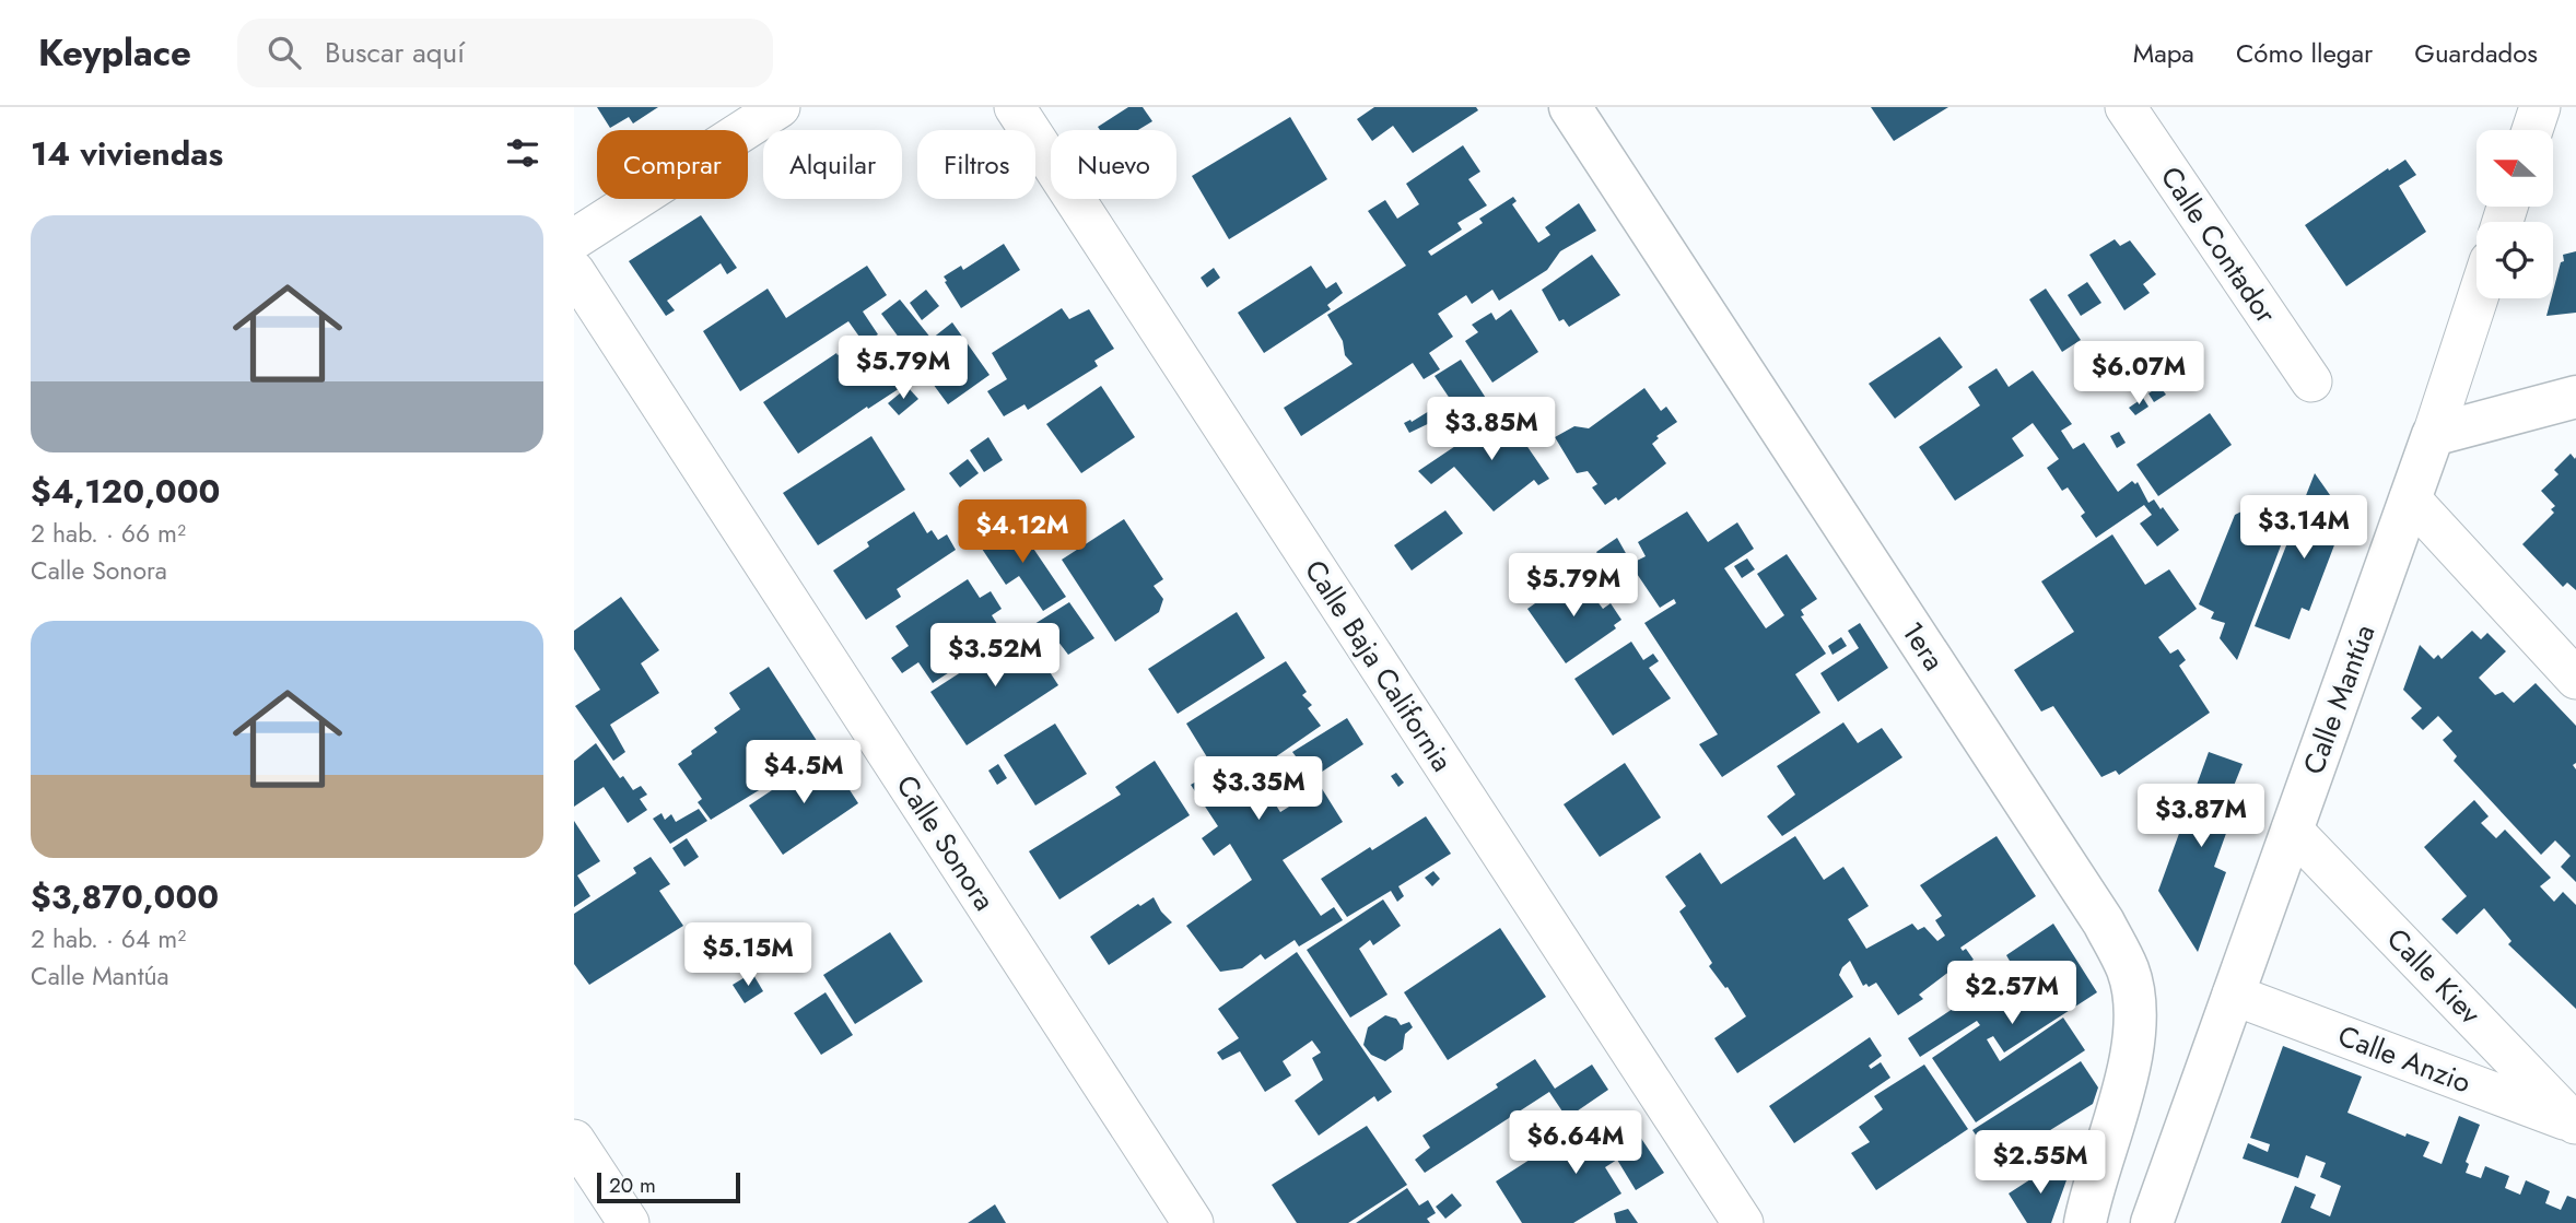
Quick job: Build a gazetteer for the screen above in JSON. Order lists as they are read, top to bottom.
{
  "streets": {
    "street": [
      "Calle Contador",
      "1era",
      "Calle Baja California",
      "Calle Mantúa",
      "Calle Sonora",
      "Calle Kiev",
      "Calle Anzio"
    ]
  },
  "crossings": [
    ["Calle Mantúa", "Calle Kiev"],
    ["Calle Mantúa", "Calle Anzio"],
    ["Calle Kiev", "Calle Anzio"]
  ],
  "scale_bar": "20 m",
  "north": "left",
  "page": {
    "header": "Keyplace",
    "search": "Buscar aquí",
    "nav": ["Mapa", "Cómo llegar", "Guardados"],
    "heading": "14 viviendas",
    "chip": [
      "Comprar",
      "Alquilar",
      "Filtros",
      "Nuevo"
    ],
    "list": [
      {
        "name": "$4,120,000",
        "note": "2 hab. · 66 m² · Calle Sonora"
      },
      {
        "name": "$3,870,000",
        "note": "2 hab. · 64 m² · Calle Mantúa"
      }
    ],
    "price": [
      "$5.79M",
      "$6.07M",
      "$3.85M",
      "$3.14M",
      "$4.12M",
      "$5.79M",
      "$3.52M",
      "$4.5M",
      "$3.35M",
      "$3.87M",
      "$5.15M",
      "$2.57M",
      "$6.64M",
      "$2.55M"
    ],
    "scale": "20 m"
  }
}
